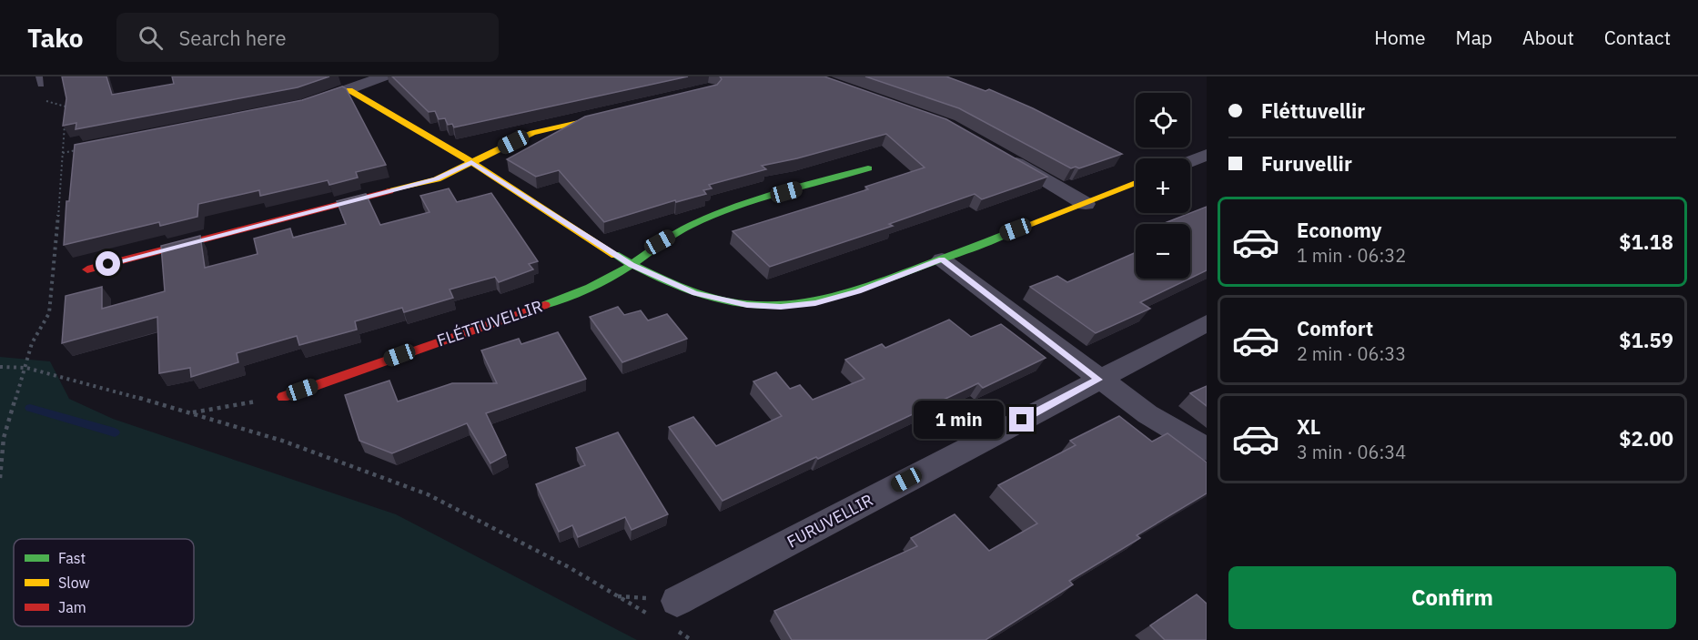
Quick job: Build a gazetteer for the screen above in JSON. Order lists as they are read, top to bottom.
{
  "streets": {
    "street": ["FLÉTTUVELLIR", "FURUVELLIR"]
  },
  "legend": ["Fast", "Slow", "Jam"],
  "page": {
    "header": "Tako",
    "search": "Search here",
    "nav": [
      "Home",
      "Map",
      "About",
      "Contact"
    ],
    "banner": ["Fléttuvellir", "Furuvellir"],
    "map_buttons": ["+", "−"],
    "list": [
      {
        "name": "Economy",
        "note": "1 min · 06:32",
        "value": "$1.18"
      },
      {
        "name": "Comfort",
        "note": "2 min · 06:33",
        "value": "$1.59"
      },
      {
        "name": "XL",
        "note": "3 min · 06:34",
        "value": "$2.00"
      }
    ],
    "bubble": "1 min",
    "buttons": "Confirm"
  }
}
